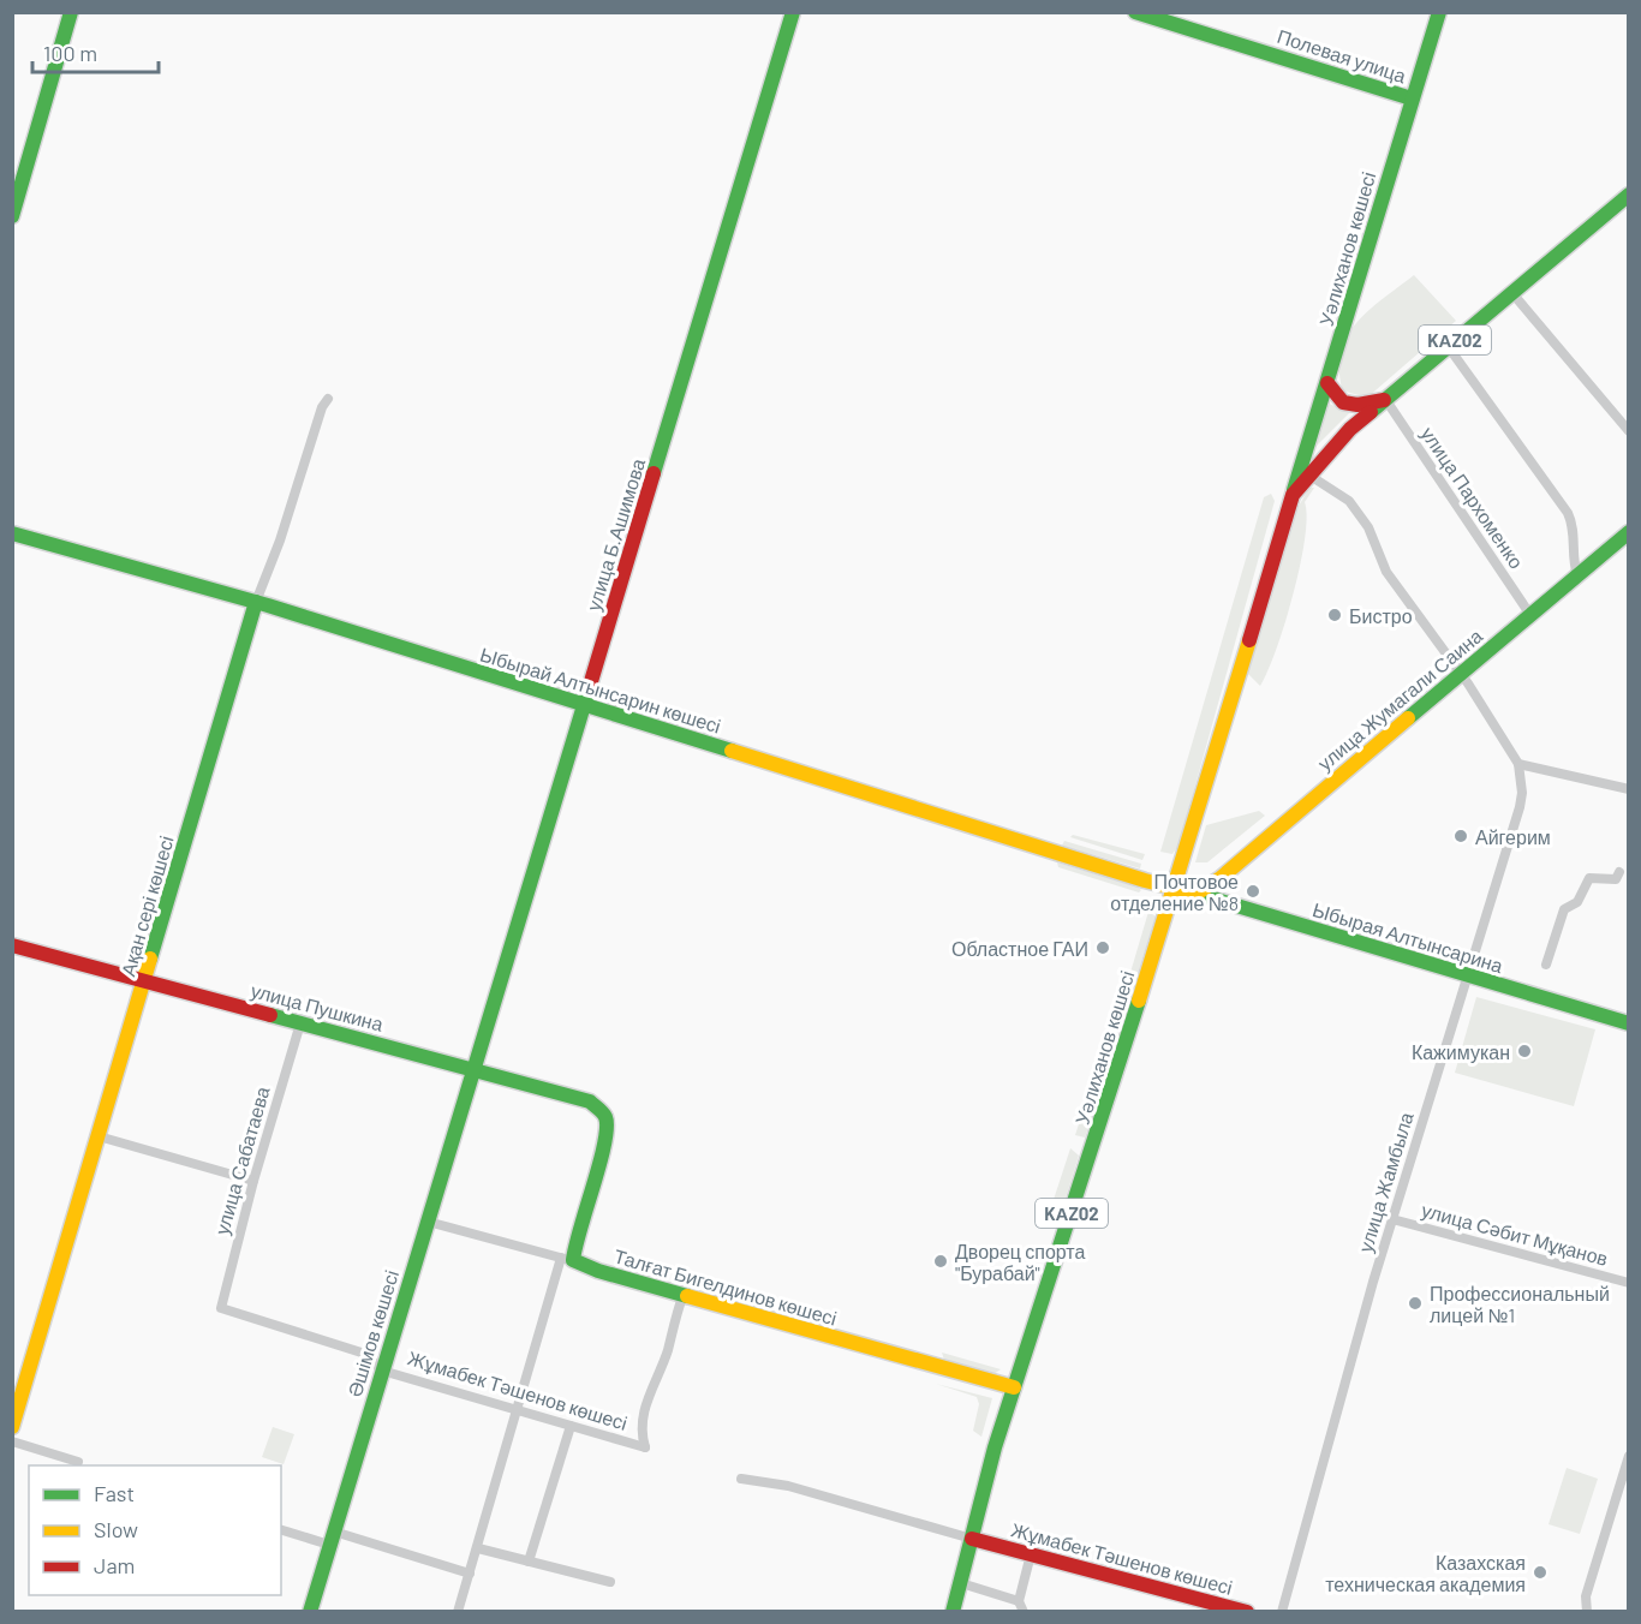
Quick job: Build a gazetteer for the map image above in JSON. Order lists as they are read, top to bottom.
{
  "streets": {
    "main road": [
      "Полевая улица",
      "Уәлиханов көшесі",
      "KАZ02",
      "улица Б.Ашимова",
      "Ыбырай Алтынсарин көшесі",
      "улица Жумагали Саина",
      "Ақан сері көшесі",
      "Ыбырая Алтынсарина",
      "улица Пушкина",
      "Талғат Бигелдинов көшесі",
      "Әшімов көшесі",
      "Жұмабек Тәшенов көшесі"
    ],
    "street": [
      "улица Пархоменко",
      "улица Сабатаева",
      "улица Жамбыла",
      "улица Сәбит Мұқанов"
    ]
  },
  "crossings": [
    ["Полевая улица", "Уәлиханов көшесі"],
    ["Уәлиханов көшесі", "KАZ02"],
    ["Уәлиханов көшесі", "улица Пархоменко"],
    ["Уәлиханов көшесі", "Ыбырай Алтынсарин көшесі"],
    ["Уәлиханов көшесі", "Ыбырая Алтынсарина"],
    ["Уәлиханов көшесі", "Талғат Бигелдинов көшесі"],
    ["Уәлиханов көшесі", "Жұмабек Тәшенов көшесі"],
    ["KАZ02", "Жұмабек Тәшенов көшесі"],
    ["улица Пархоменко", "улица Жумагали Саина"],
    ["улица Б.Ашимова", "Ыбырай Алтынсарин көшесі"],
    ["улица Б.Ашимова", "улица Пушкина"],
    ["улица Б.Ашимова", "Әшімов көшесі"],
    ["Ыбырай Алтынсарин көшесі", "Ақан сері көшесі"],
    ["Ыбырай Алтынсарин көшесі", "Ыбырая Алтынсарина"],
    ["улица Жумагали Саина", "Ыбырая Алтынсарина"],
    ["Ақан сері көшесі", "улица Пушкина"],
    ["Ыбырая Алтынсарина", "улица Жамбыла"],
    ["улица Пушкина", "улица Сабатаева"],
    ["улица Пушкина", "Талғат Бигелдинов көшесі"],
    ["улица Пушкина", "Әшімов көшесі"],
    ["улица Сабатаева", "Жұмабек Тәшенов көшесі"],
    ["улица Жамбыла", "улица Сәбит Мұқанов"],
    ["Талғат Бигелдинов көшесі", "Әшімов көшесі"],
    ["Талғат Бигелдинов көшесі", "Жұмабек Тәшенов көшесі"],
    ["Әшімов көшесі", "Жұмабек Тәшенов көшесі"]
  ],
  "places": [
    "Бистро",
    "Айгерим",
    "Почтовое отделение №8",
    "Областное ГАИ",
    "Кажимукан",
    "Дворец спорта \"Бурабай\"",
    "Профессиональный лицей №1",
    "Казахская техническая академия"
  ],
  "legend": ["Fast", "Slow", "Jam"],
  "scale_bar": "100 m"
}
